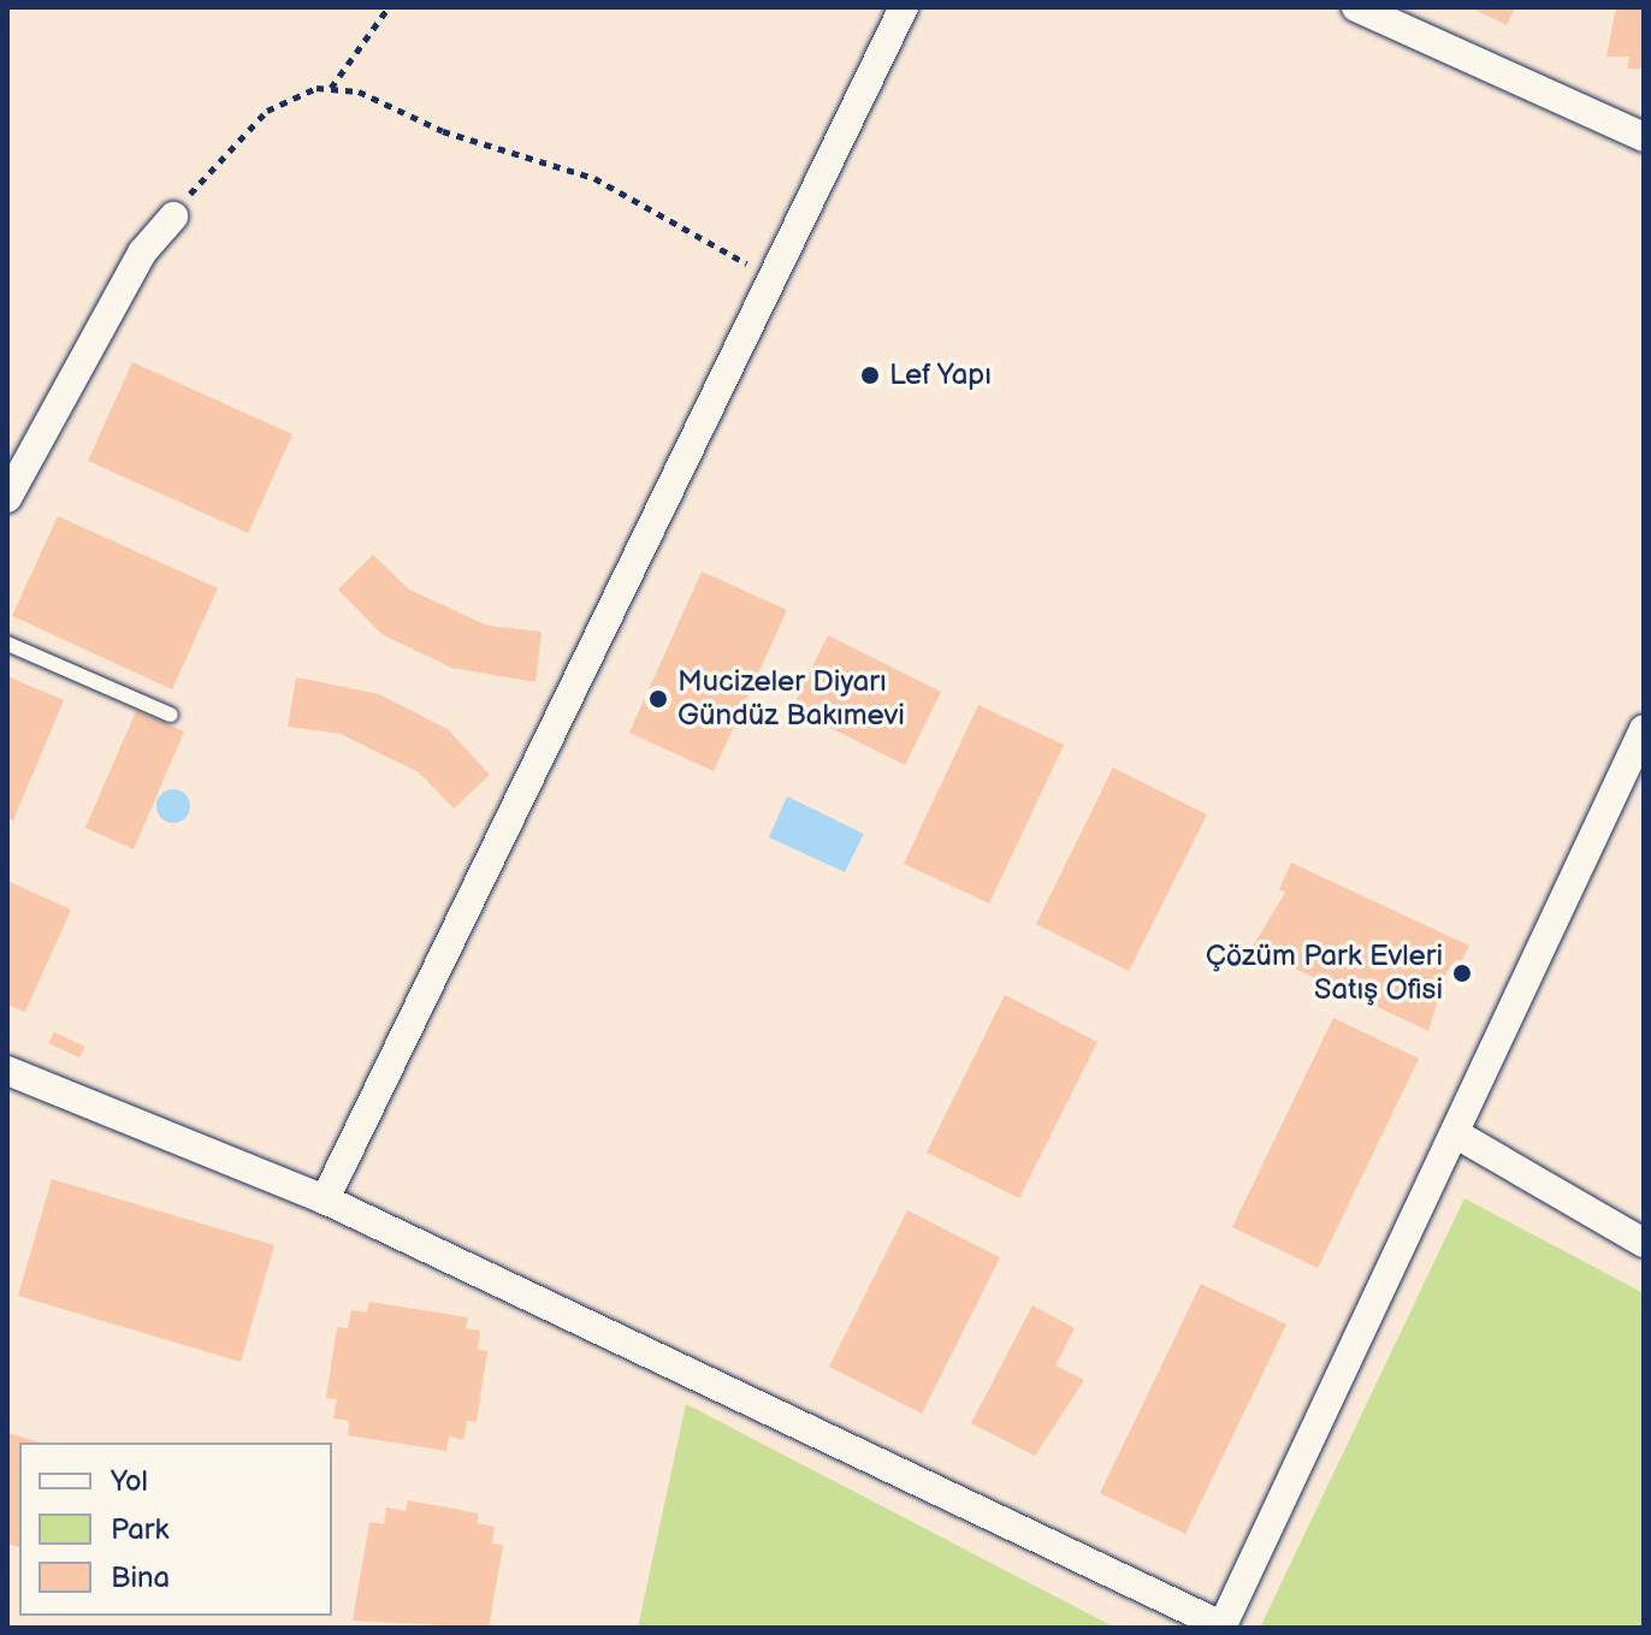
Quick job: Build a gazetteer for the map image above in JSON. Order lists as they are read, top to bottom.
{
  "places": ["Lef Yapı", "Mucizeler Diyarı Gündüz Bakımevi", "Çözüm Park Evleri Satış Ofisi"],
  "legend": ["Yol", "Park", "Bina"]
}
